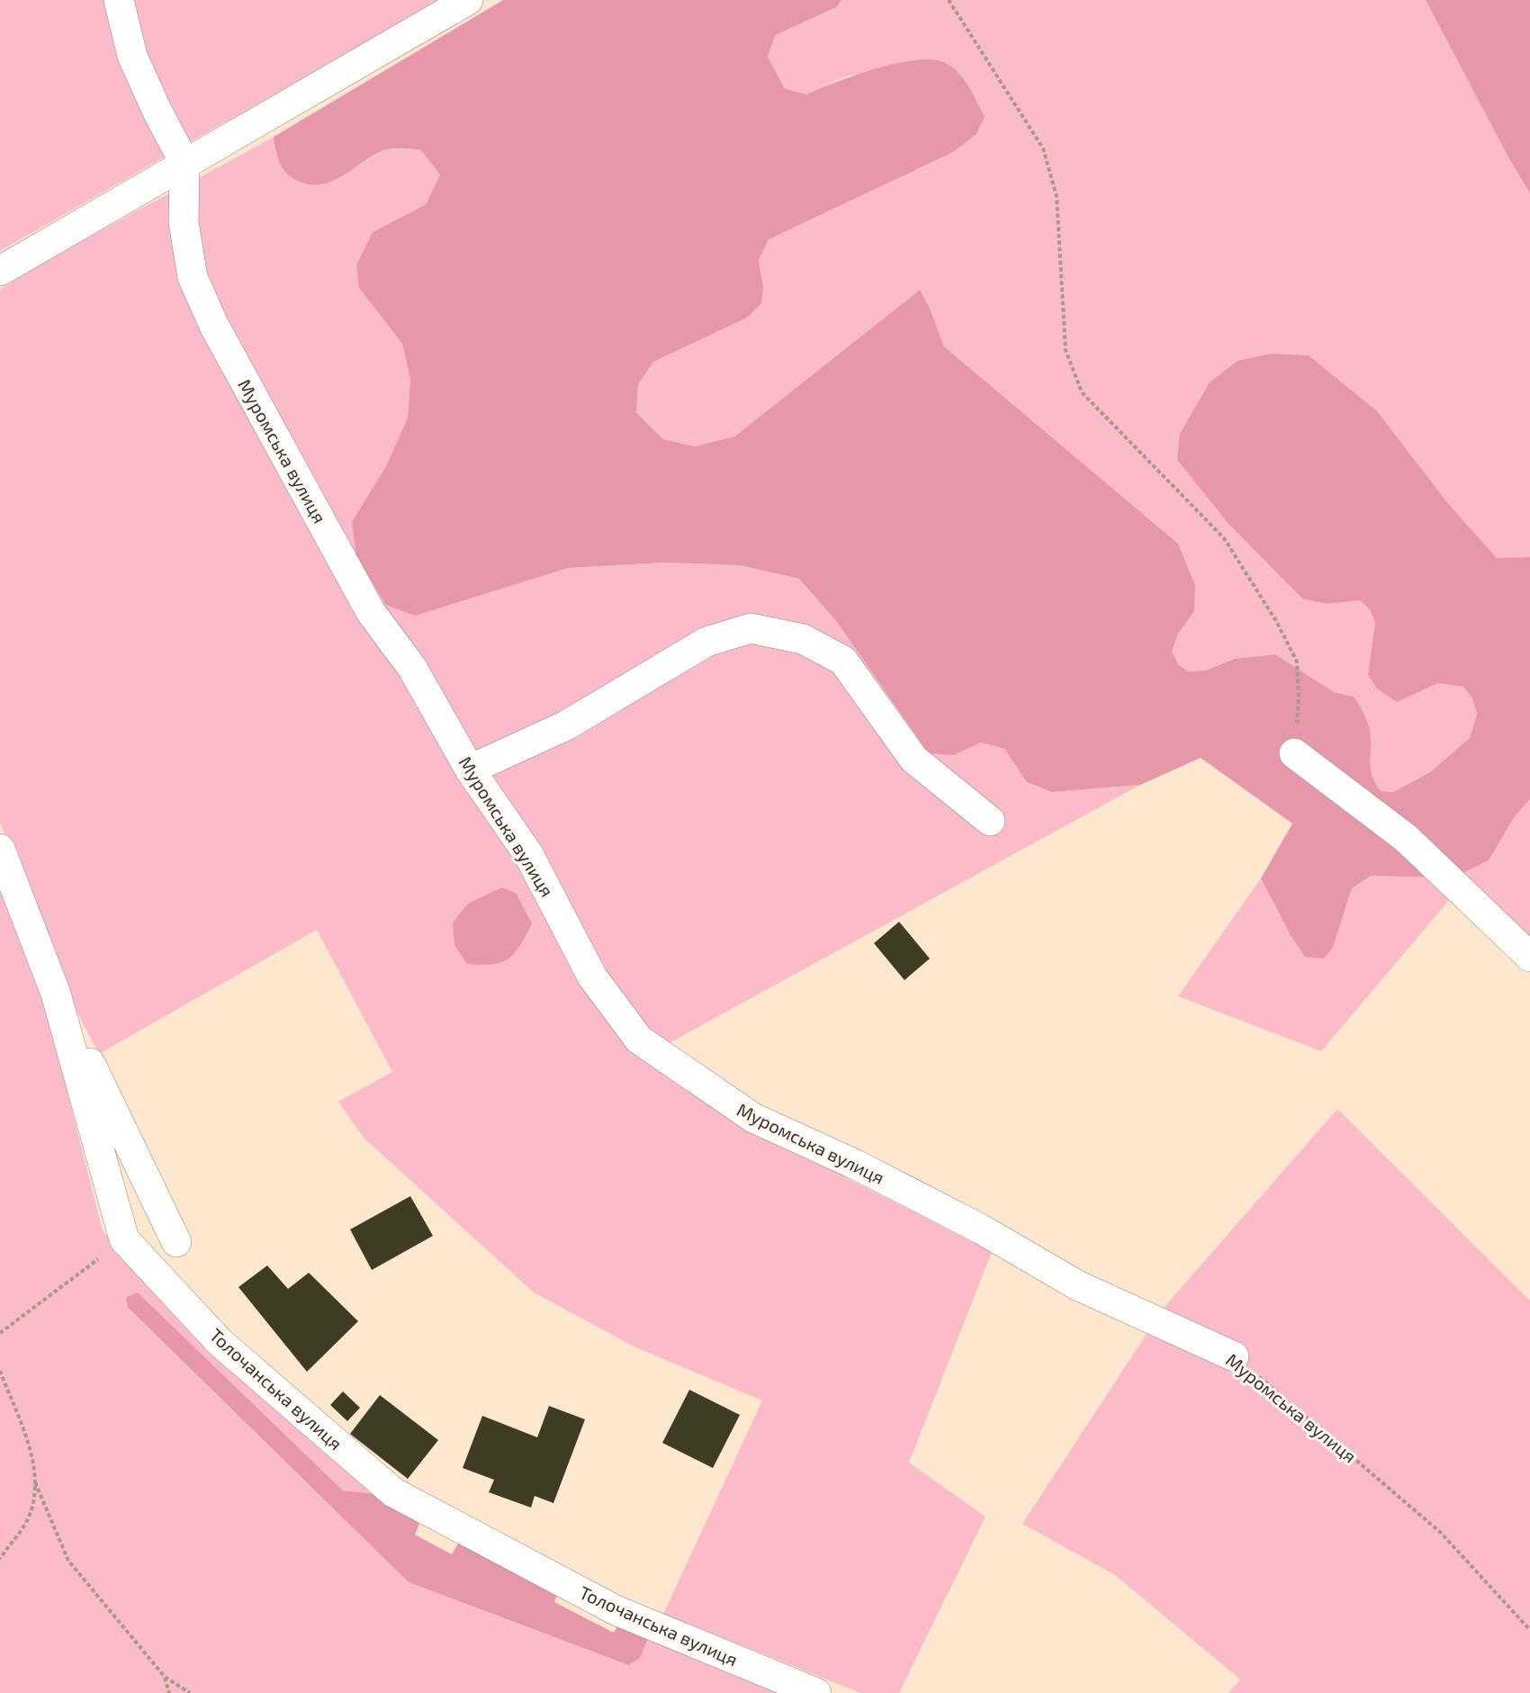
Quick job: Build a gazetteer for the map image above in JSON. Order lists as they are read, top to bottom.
{
  "streets": {
    "street": ["Муромська вулиця", "Толочанська вулиця"]
  }
}
